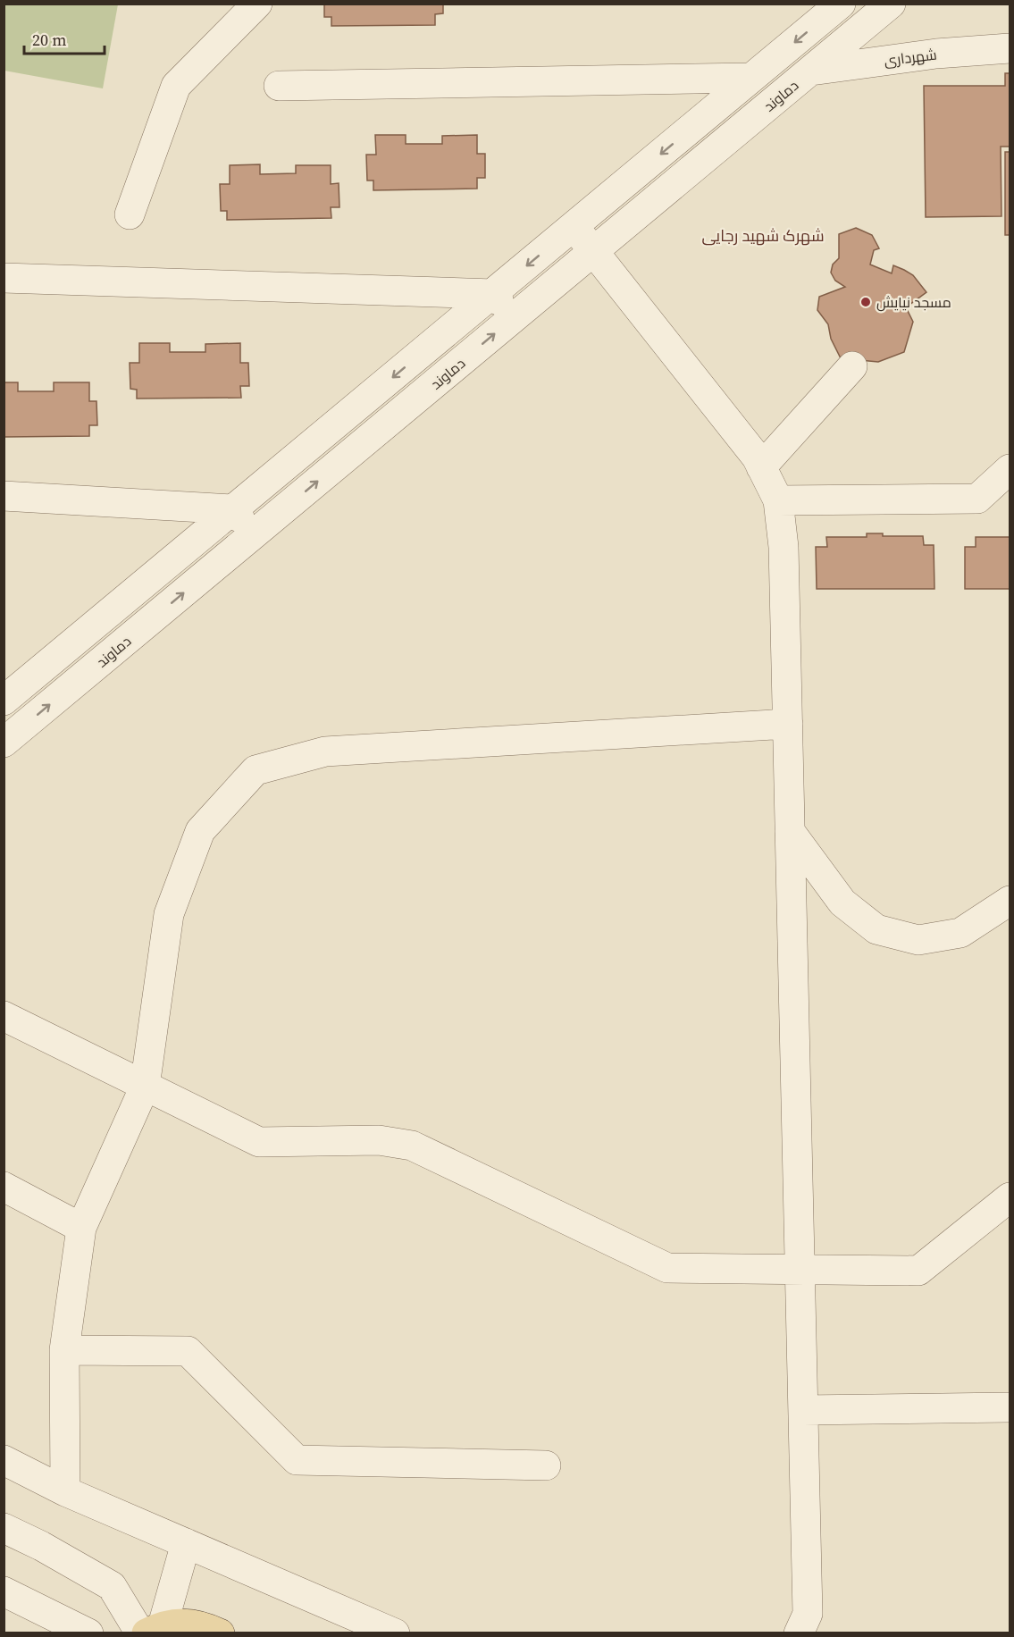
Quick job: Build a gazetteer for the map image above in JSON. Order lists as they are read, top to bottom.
{
  "streets": {
    "street": ["شهرداری", "دماوند"]
  },
  "crossings": [
    ["شهرداری", "دماوند"]
  ],
  "districts": ["شهرک شهید رجایی"],
  "places": ["مسجد نیایش"],
  "scale_bar": "20 m"
}
